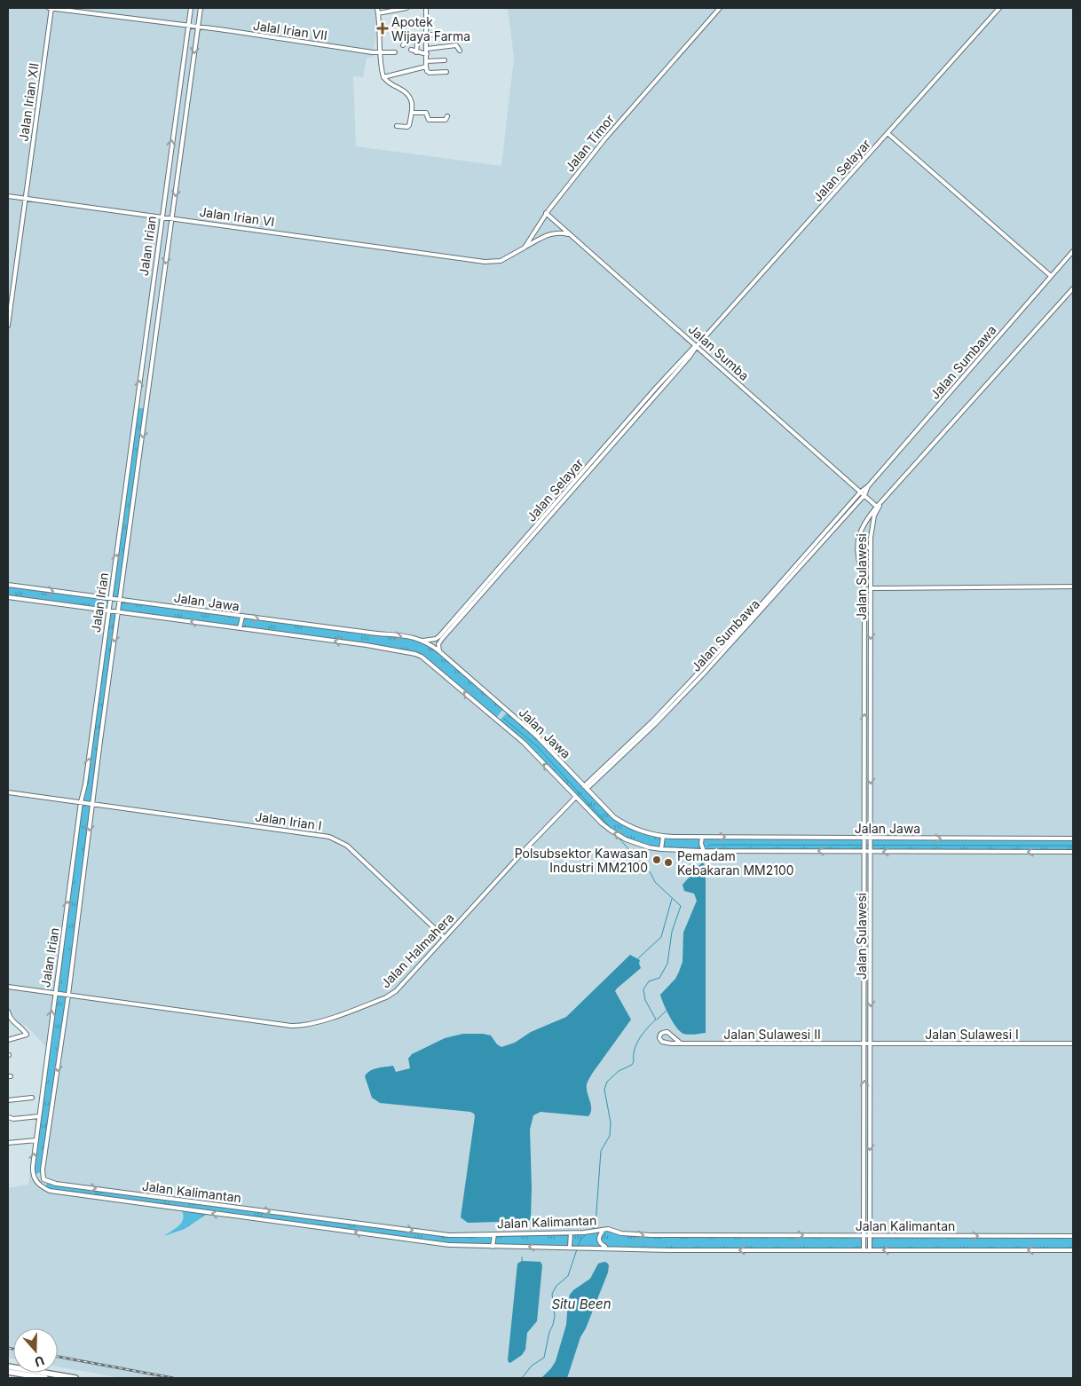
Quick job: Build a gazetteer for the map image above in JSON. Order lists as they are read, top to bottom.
{
  "streets": {
    "street": [
      "Jalal Irian VII",
      "Jalan Irian XII",
      "Jalan Timor",
      "Jalan Selayar",
      "Jalan Irian VI",
      "Jalan Irian",
      "Jalan Sumba",
      "Jalan Sumbawa",
      "Jalan Sulawesi",
      "Jalan Jawa",
      "Jalan Irian I",
      "Jalan Halmahera",
      "Jalan Sulawesi II",
      "Jalan Sulawesi I",
      "Jalan Kalimantan"
    ]
  },
  "crossings": [
    ["Jalal Irian VII", "Jalan Irian XII"],
    ["Jalal Irian VII", "Jalan Irian"],
    ["Jalan Irian XII", "Jalan Irian VI"],
    ["Jalan Timor", "Jalan Irian VI"],
    ["Jalan Timor", "Jalan Sumba"],
    ["Jalan Selayar", "Jalan Sumba"],
    ["Jalan Selayar", "Jalan Jawa"],
    ["Jalan Irian VI", "Jalan Irian"],
    ["Jalan Irian", "Jalan Jawa"],
    ["Jalan Irian", "Jalan Irian I"],
    ["Jalan Irian", "Jalan Halmahera"],
    ["Jalan Sumba", "Jalan Sumbawa"],
    ["Jalan Sumba", "Jalan Sulawesi"],
    ["Jalan Sumbawa", "Jalan Jawa"],
    ["Jalan Sulawesi", "Jalan Jawa"],
    ["Jalan Sulawesi", "Jalan Sulawesi II"],
    ["Jalan Sulawesi", "Jalan Sulawesi I"],
    ["Jalan Sulawesi", "Jalan Kalimantan"],
    ["Jalan Jawa", "Jalan Halmahera"],
    ["Jalan Irian I", "Jalan Halmahera"],
    ["Jalan Sulawesi II", "Jalan Sulawesi I"]
  ],
  "water": ["Situ Been"],
  "places": {
    "health": ["Apotek Wijaya Farma"],
    "other": ["Polsubsektor Kawasan Industri MM2100", "Pemadam Kebakaran MM2100"]
  },
  "north": "bottom"
}
